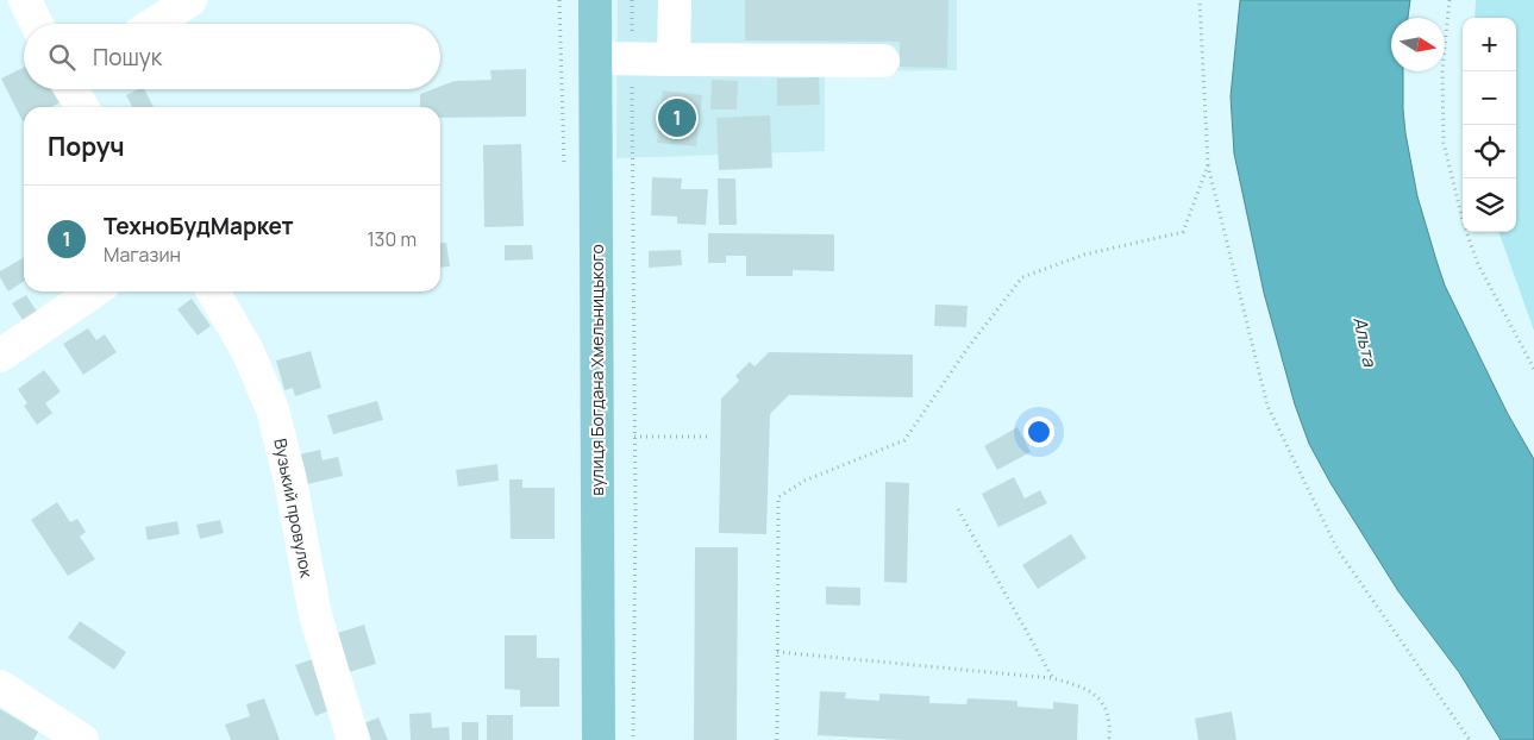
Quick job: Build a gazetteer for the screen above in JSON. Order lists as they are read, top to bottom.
{
  "streets": {
    "main road": ["вулиця Богдана Хмельницького"],
    "street": ["Вузький провулок"]
  },
  "water": ["Альта"],
  "north": "right",
  "page": {
    "map_buttons": ["+", "−"],
    "search": "Пошук",
    "pins": "1",
    "heading": "Поруч",
    "list": [
      {
        "mark": "1",
        "name": "ТехноБудМаркет",
        "note": "Магазин",
        "value": "130 m"
      }
    ]
  }
}
